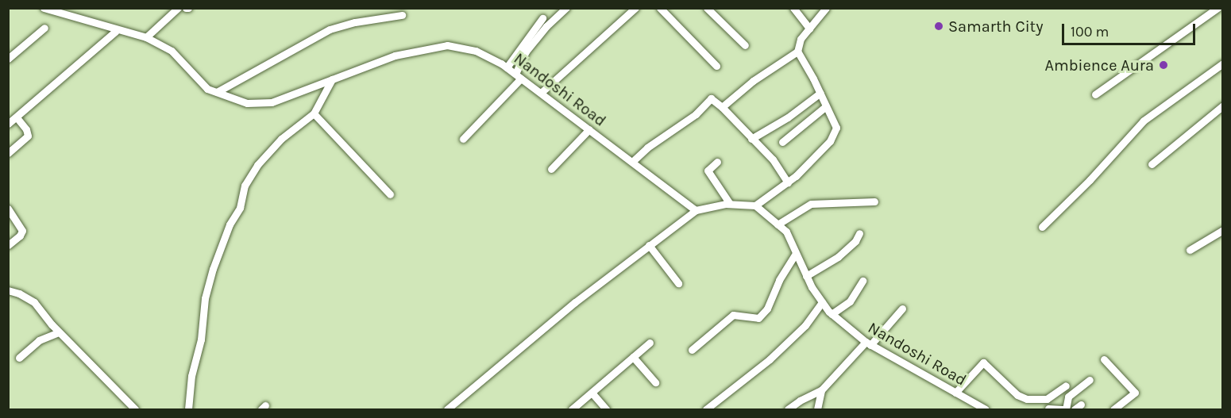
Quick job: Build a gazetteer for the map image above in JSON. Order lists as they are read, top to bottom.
{
  "streets": {
    "street": ["Nandoshi Road"]
  },
  "places": ["Samarth City", "Ambience Aura"],
  "scale_bar": "100 m"
}
